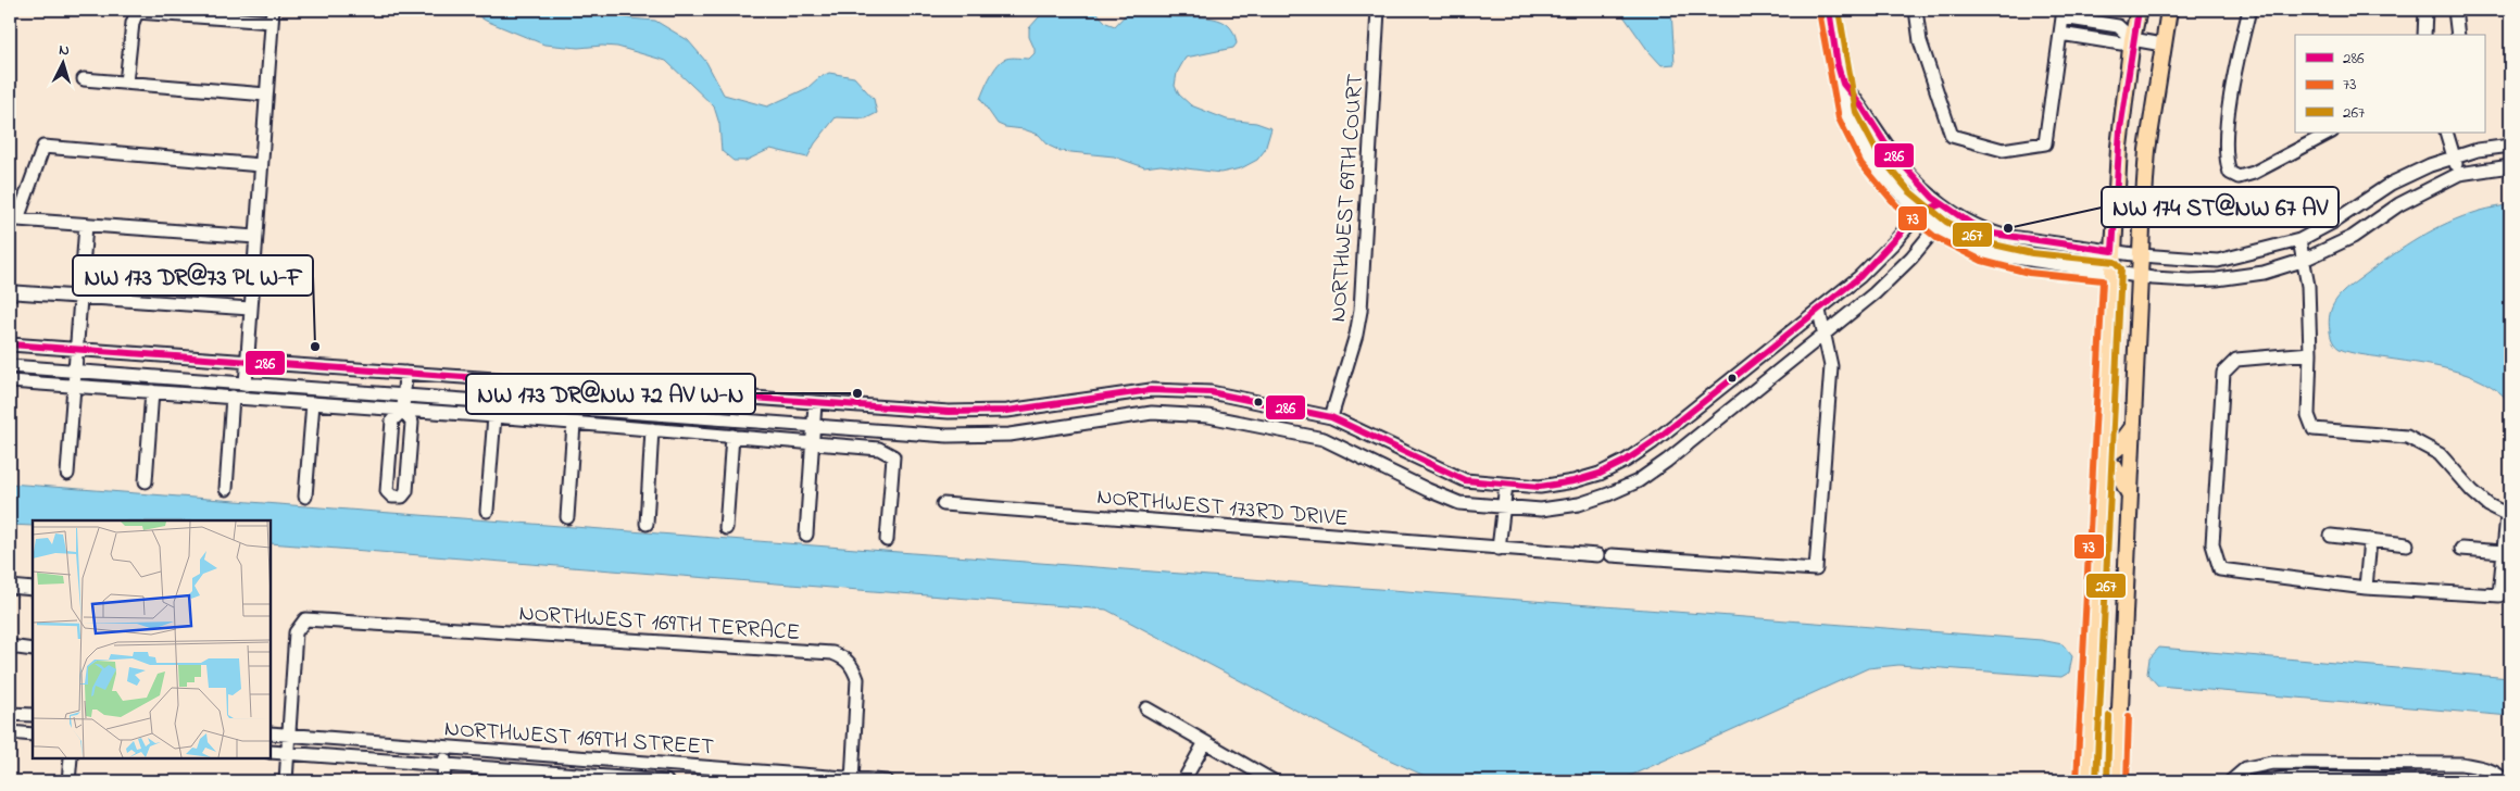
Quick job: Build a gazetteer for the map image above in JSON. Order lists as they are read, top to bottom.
{
  "streets": {
    "street": [
      "NORTHWEST 69TH COURT",
      "NORTHWEST 173RD DRIVE",
      "NORTHWEST 169TH TERRACE",
      "NORTHWEST 169TH STREET"
    ]
  },
  "crossings": [
    ["NORTHWEST 169TH TERRACE", "NORTHWEST 169TH STREET"]
  ],
  "places": ["NW 174 ST@NW 67 AV", "NW 173 DR@73 PL W-F", "NW 173 DR@NW 72 AV W-N"],
  "lines": ["transit line 286", "transit line 267", "transit line 73"],
  "legend": ["286", "73", "267"],
  "north": "top"
}
